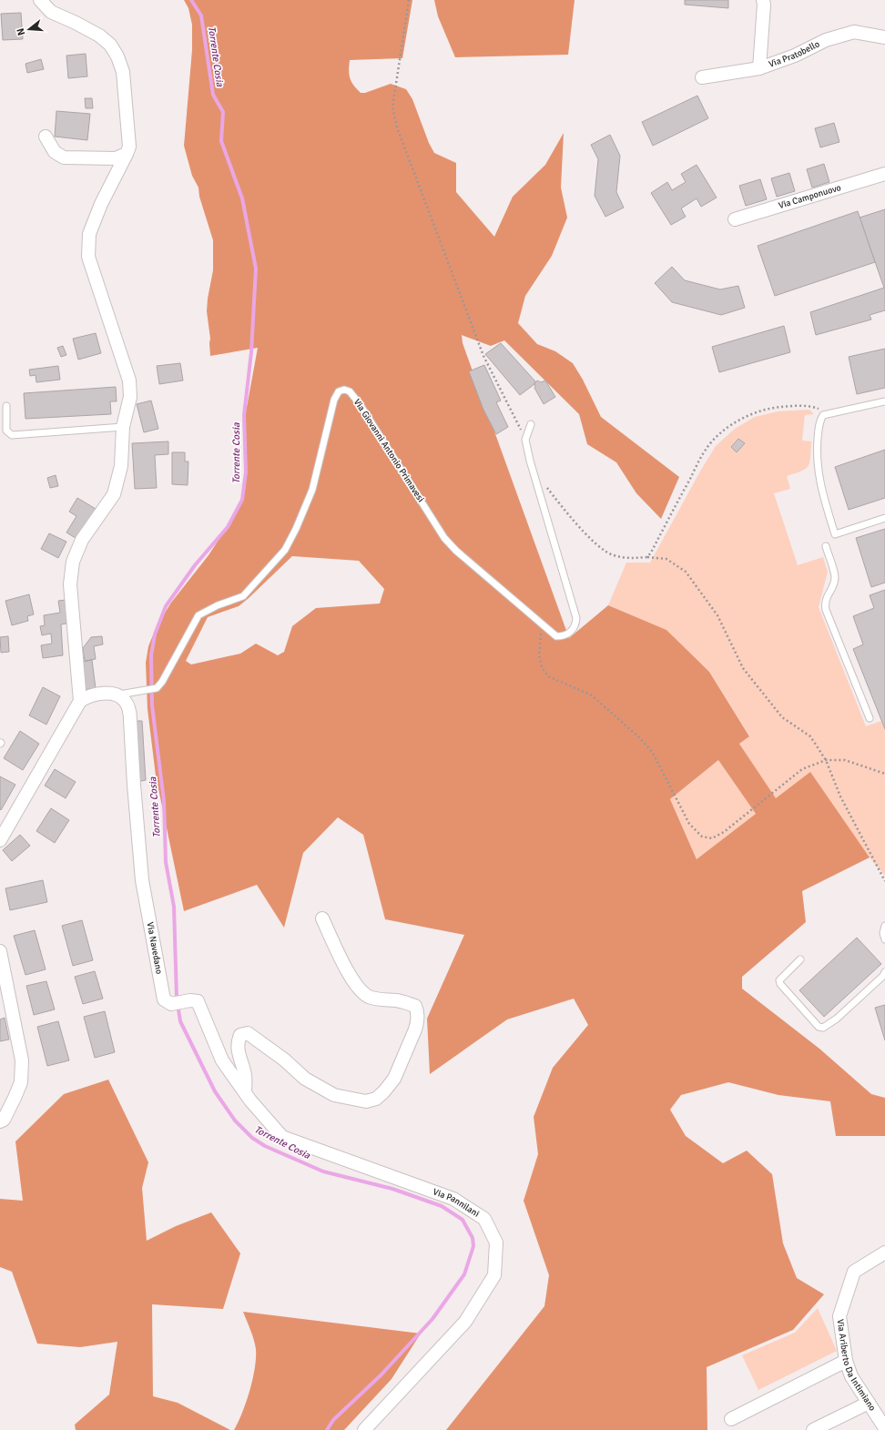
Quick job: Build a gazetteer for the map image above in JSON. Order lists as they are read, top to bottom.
{
  "streets": {
    "street": [
      "Via Pratobello",
      "Via Camponuovo",
      "Via Navedano",
      "Via Pannilani",
      "Via Ariberto Da Intimiano"
    ],
    "lane": ["Via Giovanni Antonio Primavesi"]
  },
  "crossings": [
    ["Via Giovanni Antonio Primavesi", "Via Navedano"],
    ["Via Navedano", "Via Pannilani"]
  ],
  "water": ["Torrente Cosia"],
  "north": "left"
}
